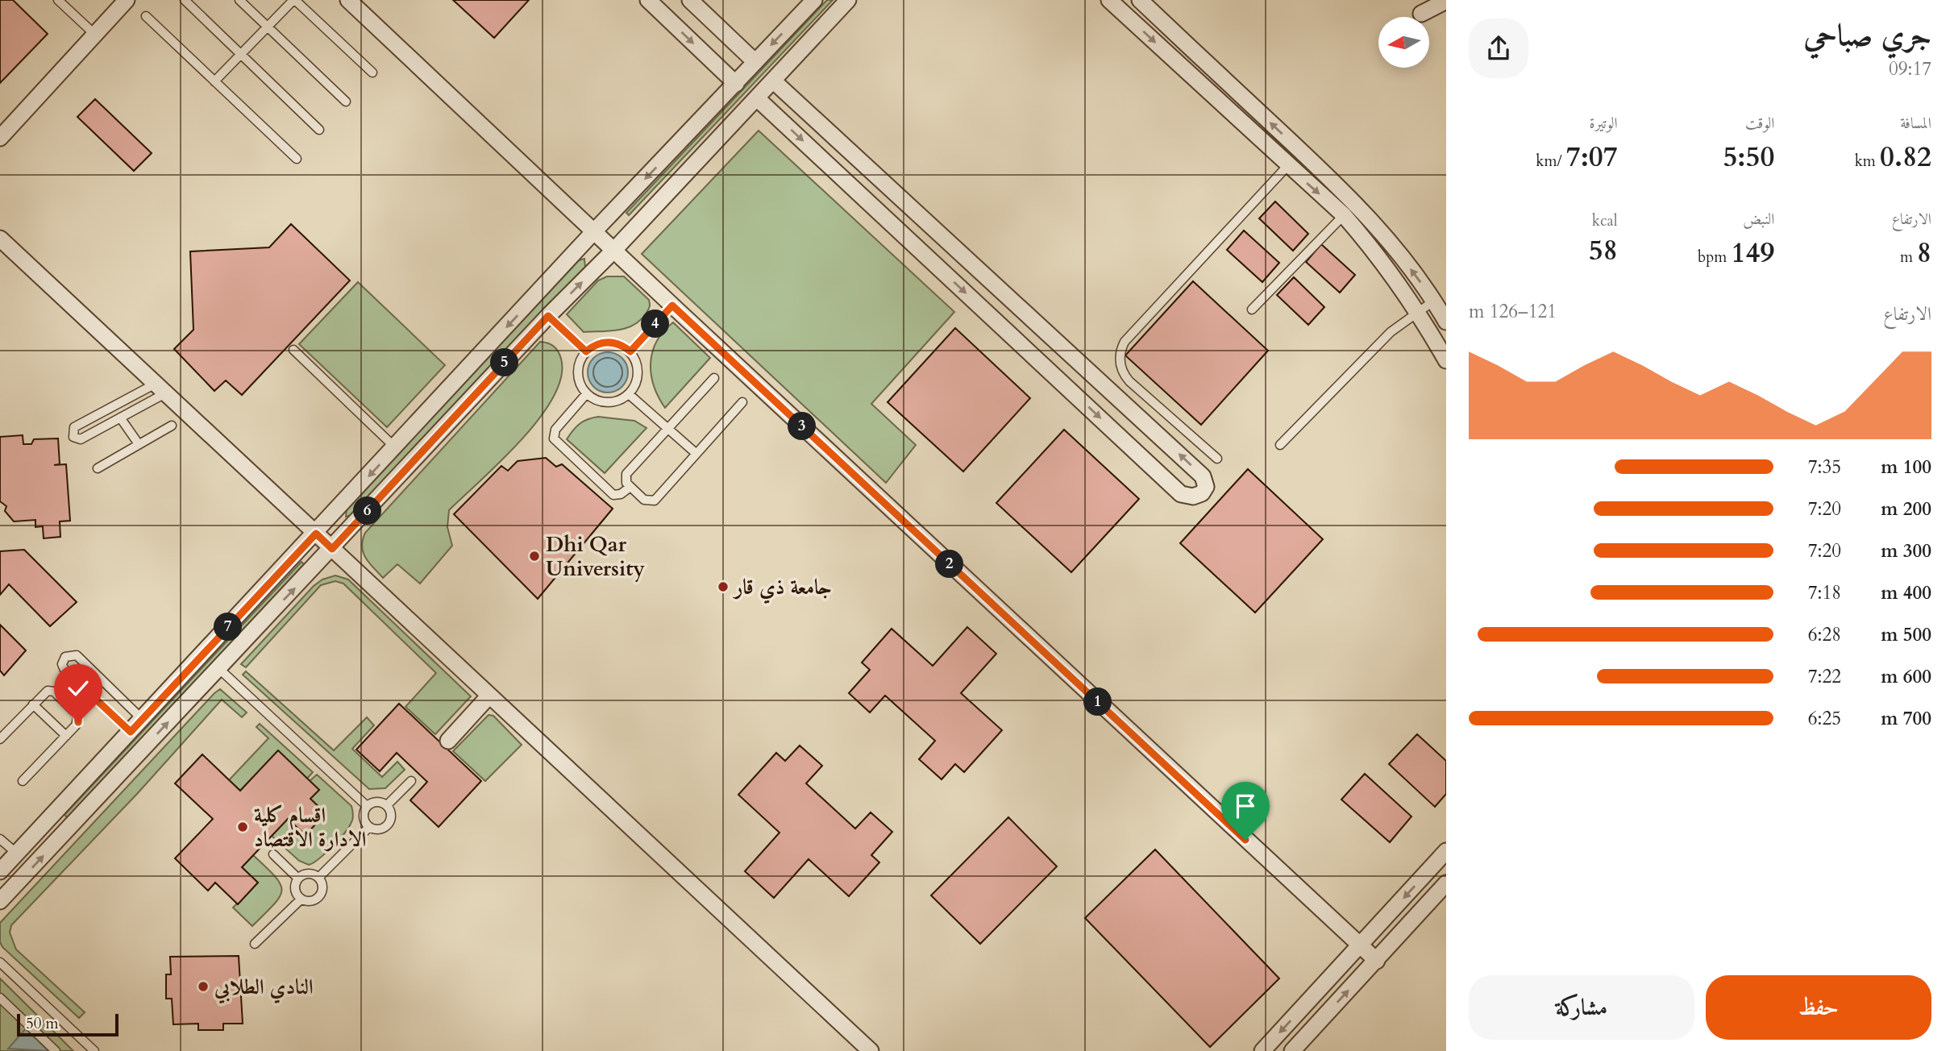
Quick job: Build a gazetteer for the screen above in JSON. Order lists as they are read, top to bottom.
{
  "places": [
    "Dhi Qar University",
    "جامعة ذي قار",
    "اقسام كلية الادارة الاقتصاد",
    "النادي الطلابي"
  ],
  "scale_bar": "50 m",
  "north": "left",
  "page": {
    "heading": ["جري صباحي", "09:17"],
    "stats": [
      ["المسافة", "0.82 km"],
      ["الوقت", "5:50"],
      ["الوتيرة", "7:07 /km"],
      ["الارتفاع", "8 m"],
      ["النبض", "149 bpm"],
      ["kcal", "58"]
    ],
    "chart": ["الارتفاع", "121–126 m"],
    "pins": [
      "4",
      "5",
      "3",
      "6",
      "2",
      "7",
      "1"
    ],
    "list": [
      {
        "name": "100 m",
        "note": "7:35"
      },
      {
        "name": "200 m",
        "note": "7:20"
      },
      {
        "name": "300 m",
        "note": "7:20"
      },
      {
        "name": "400 m",
        "note": "7:18"
      },
      {
        "name": "500 m",
        "note": "6:28"
      },
      {
        "name": "600 m",
        "note": "7:22"
      },
      {
        "name": "700 m",
        "note": "6:25"
      }
    ],
    "buttons": ["حفظ", "مشاركة"],
    "scale": "50 m"
  }
}
